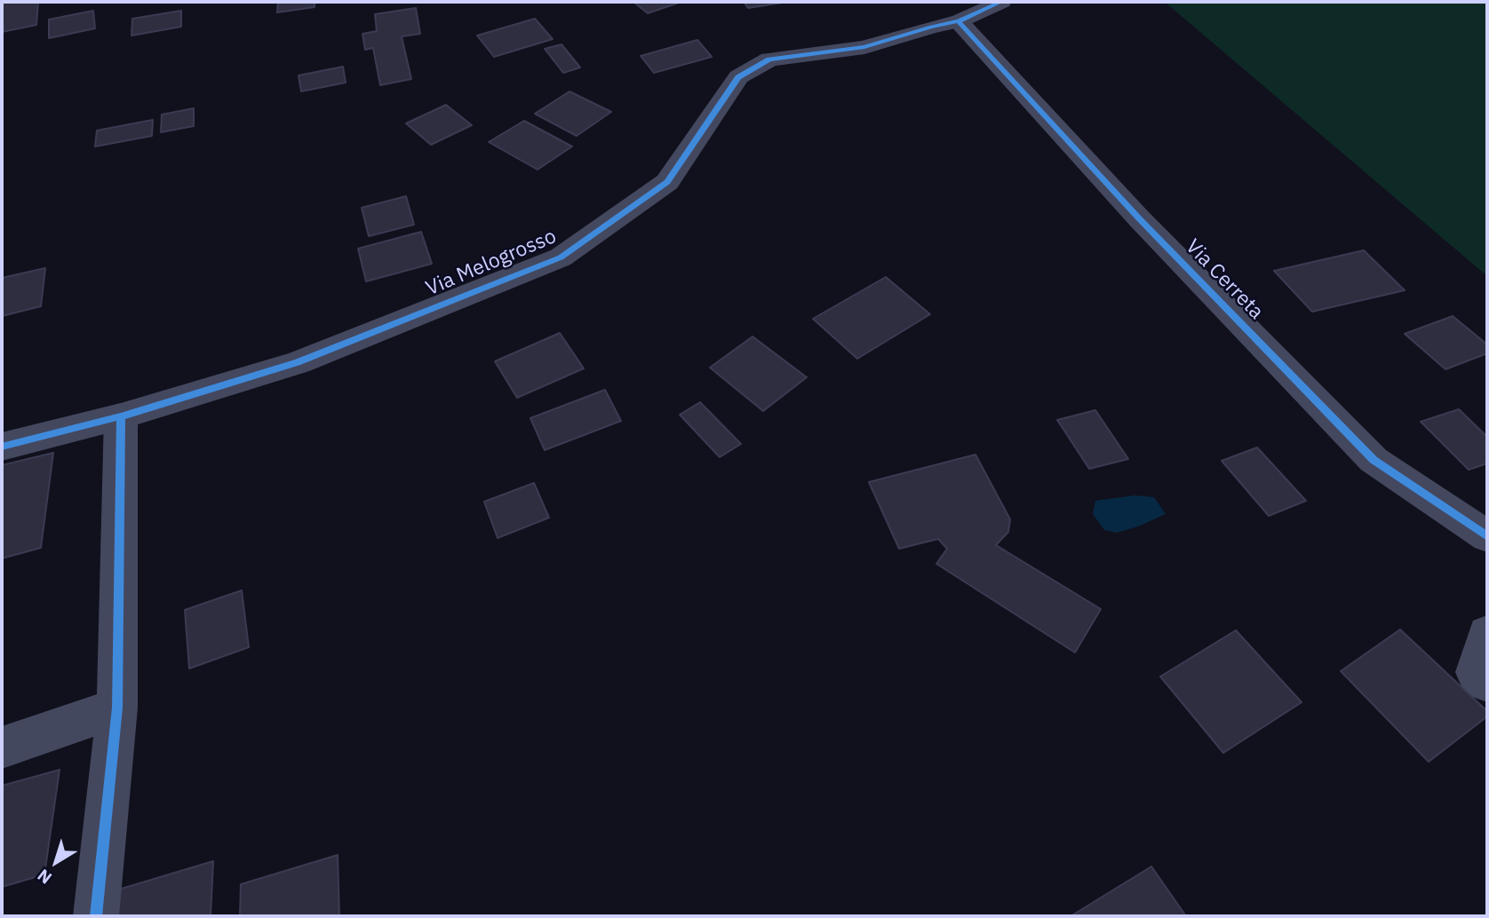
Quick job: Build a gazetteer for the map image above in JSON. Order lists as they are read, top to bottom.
{
  "streets": {
    "street": ["Via Melogrosso", "Via Cerreta"]
  },
  "crossings": [
    ["Via Melogrosso", "Via Cerreta"]
  ],
  "north": "bottom left"
}
